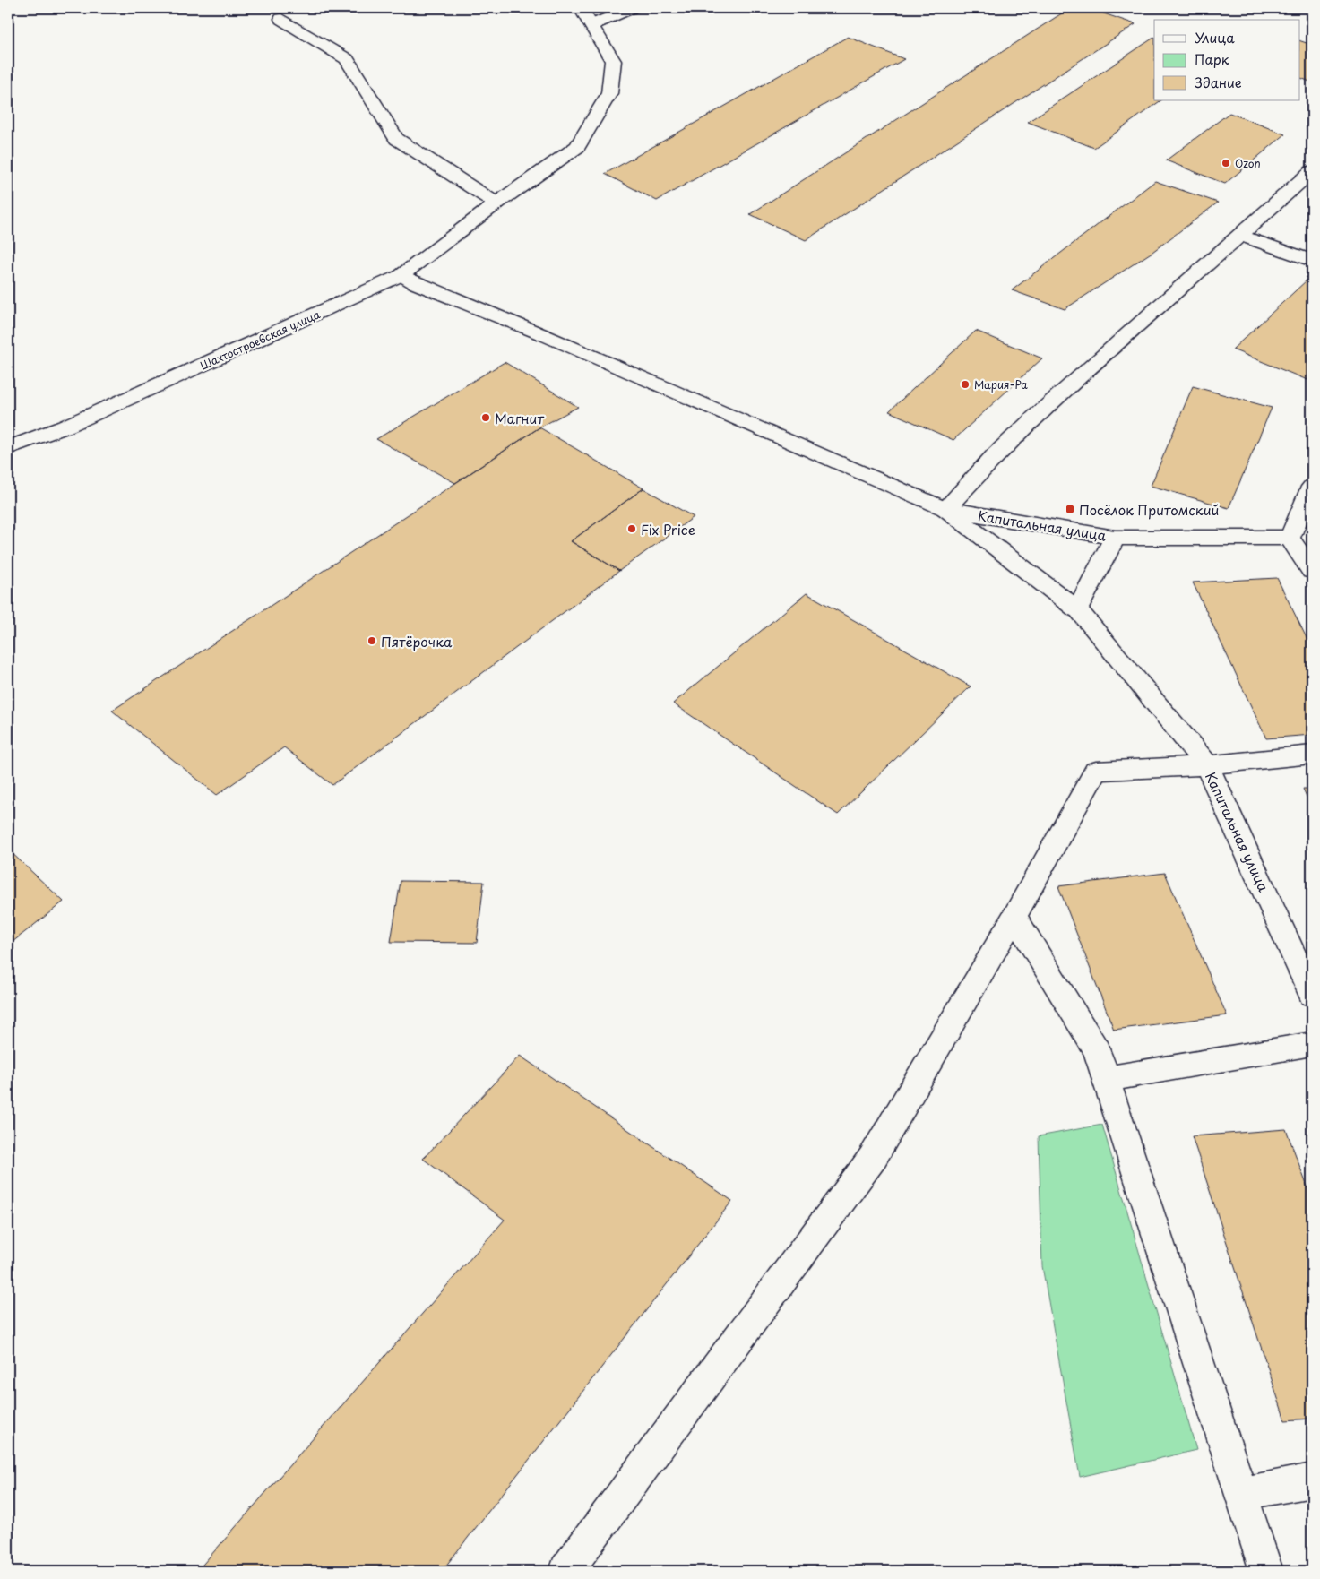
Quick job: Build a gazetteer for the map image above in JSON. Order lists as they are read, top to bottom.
{
  "streets": {
    "street": ["Шахтостроевская улица", "Капитальная улица"]
  },
  "places": {
    "other": [
      "Ozon",
      "Мария-Ра",
      "Магнит",
      "Fix Price",
      "Пятёрочка"
    ],
    "transit": ["Посёлок Притомский"]
  },
  "legend": ["Улица", "Парк", "Здание"]
}
